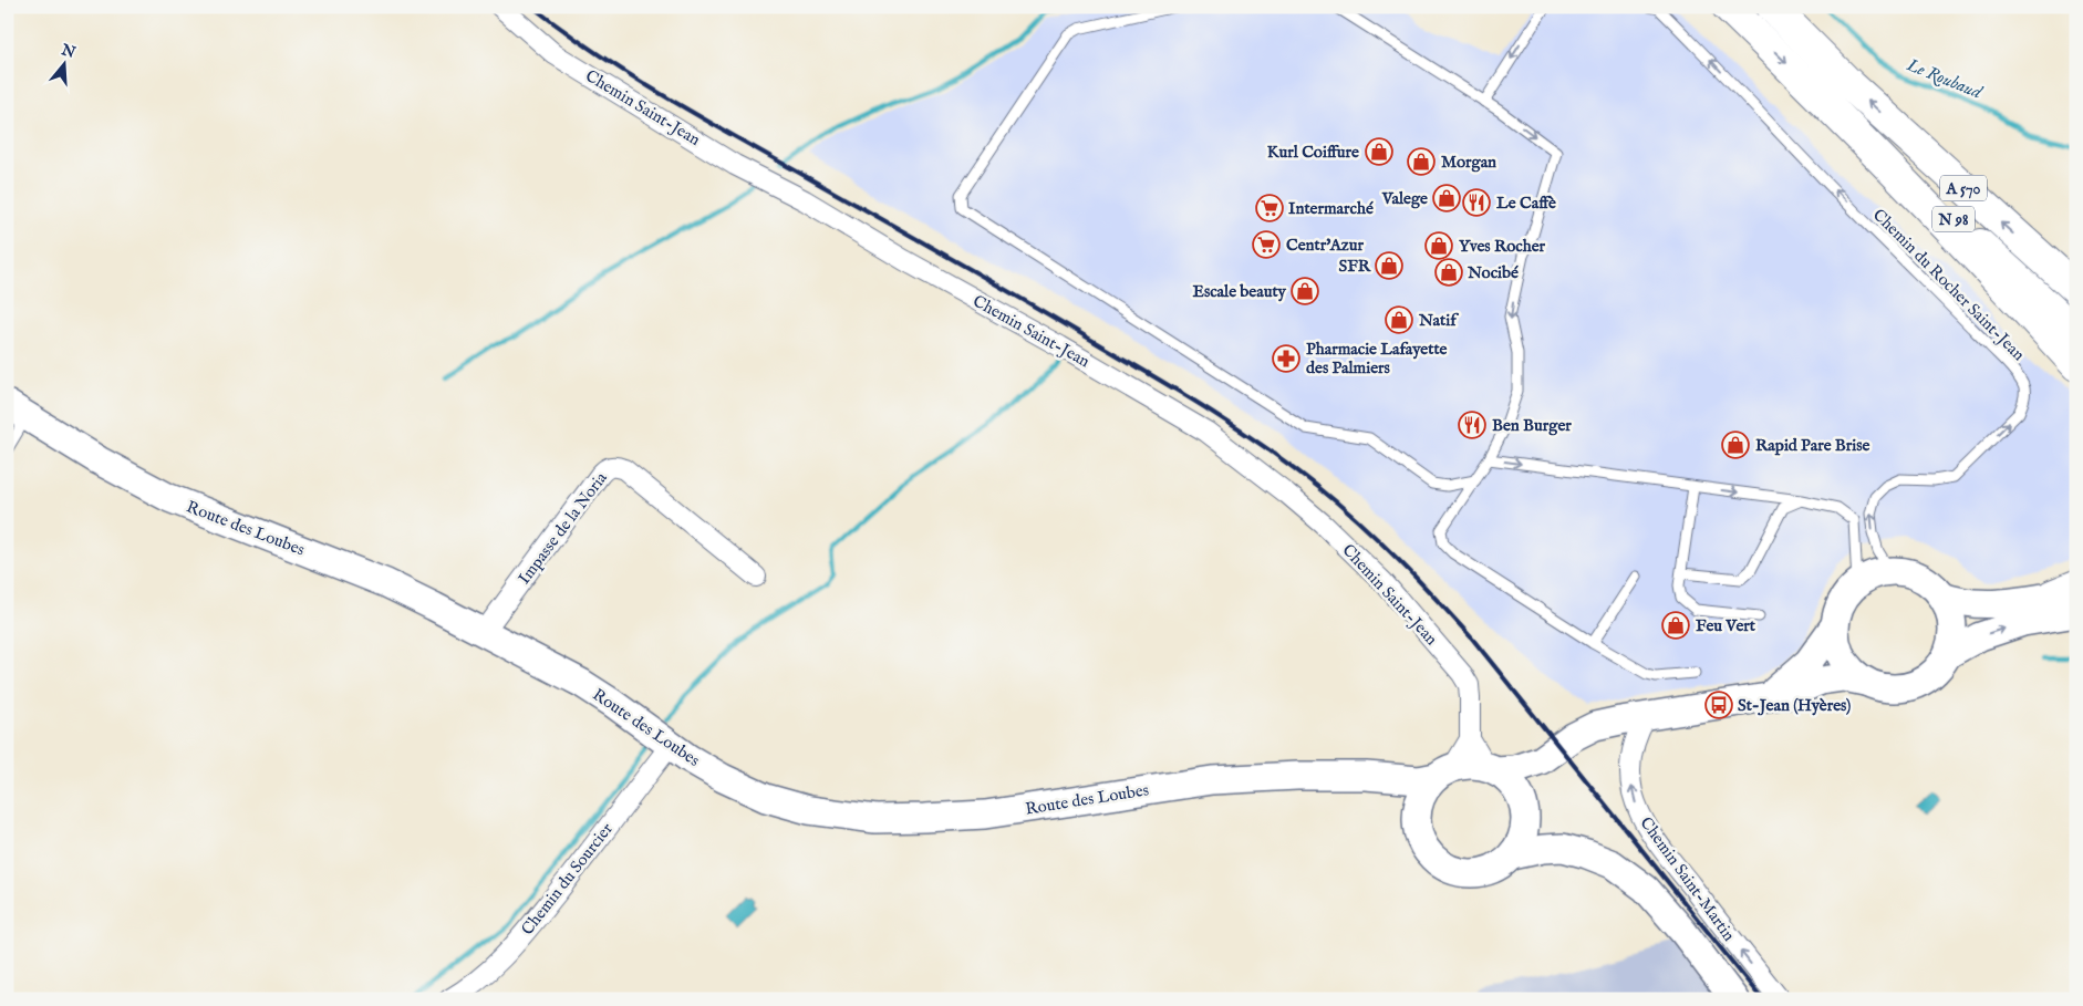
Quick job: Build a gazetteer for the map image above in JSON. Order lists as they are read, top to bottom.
{
  "streets": {
    "highway": ["A 570", "N 98"],
    "main road": ["Route des Loubes"],
    "street": [
      "Chemin Saint-Jean",
      "Impasse de la Noria",
      "Chemin du Sourcier",
      "Chemin Saint-Martin"
    ],
    "lane": ["Chemin du Rocher Saint-Jean"]
  },
  "crossings": [
    ["Route des Loubes", "Impasse de la Noria"],
    ["Route des Loubes", "Chemin du Sourcier"]
  ],
  "one_way": ["Chemin Saint-Martin"],
  "water": ["Le Roubaud"],
  "places": {
    "shop": [
      "Kurl Coiffure",
      "Morgan",
      "Valege",
      "Yves Rocher",
      "SFR",
      "Nocibé",
      "Escale beauty",
      "Natif",
      "Rapid Pare Brise",
      "Feu Vert"
    ],
    "restaurant": ["Le Caffè", "Ben Burger"],
    "supermarket": ["Intermarché", "Centr'Azur"],
    "pharmacy": ["Pharmacie Lafayette des Palmiers"],
    "bus stop": ["St-Jean (Hyères)"]
  },
  "north": "top"
}
